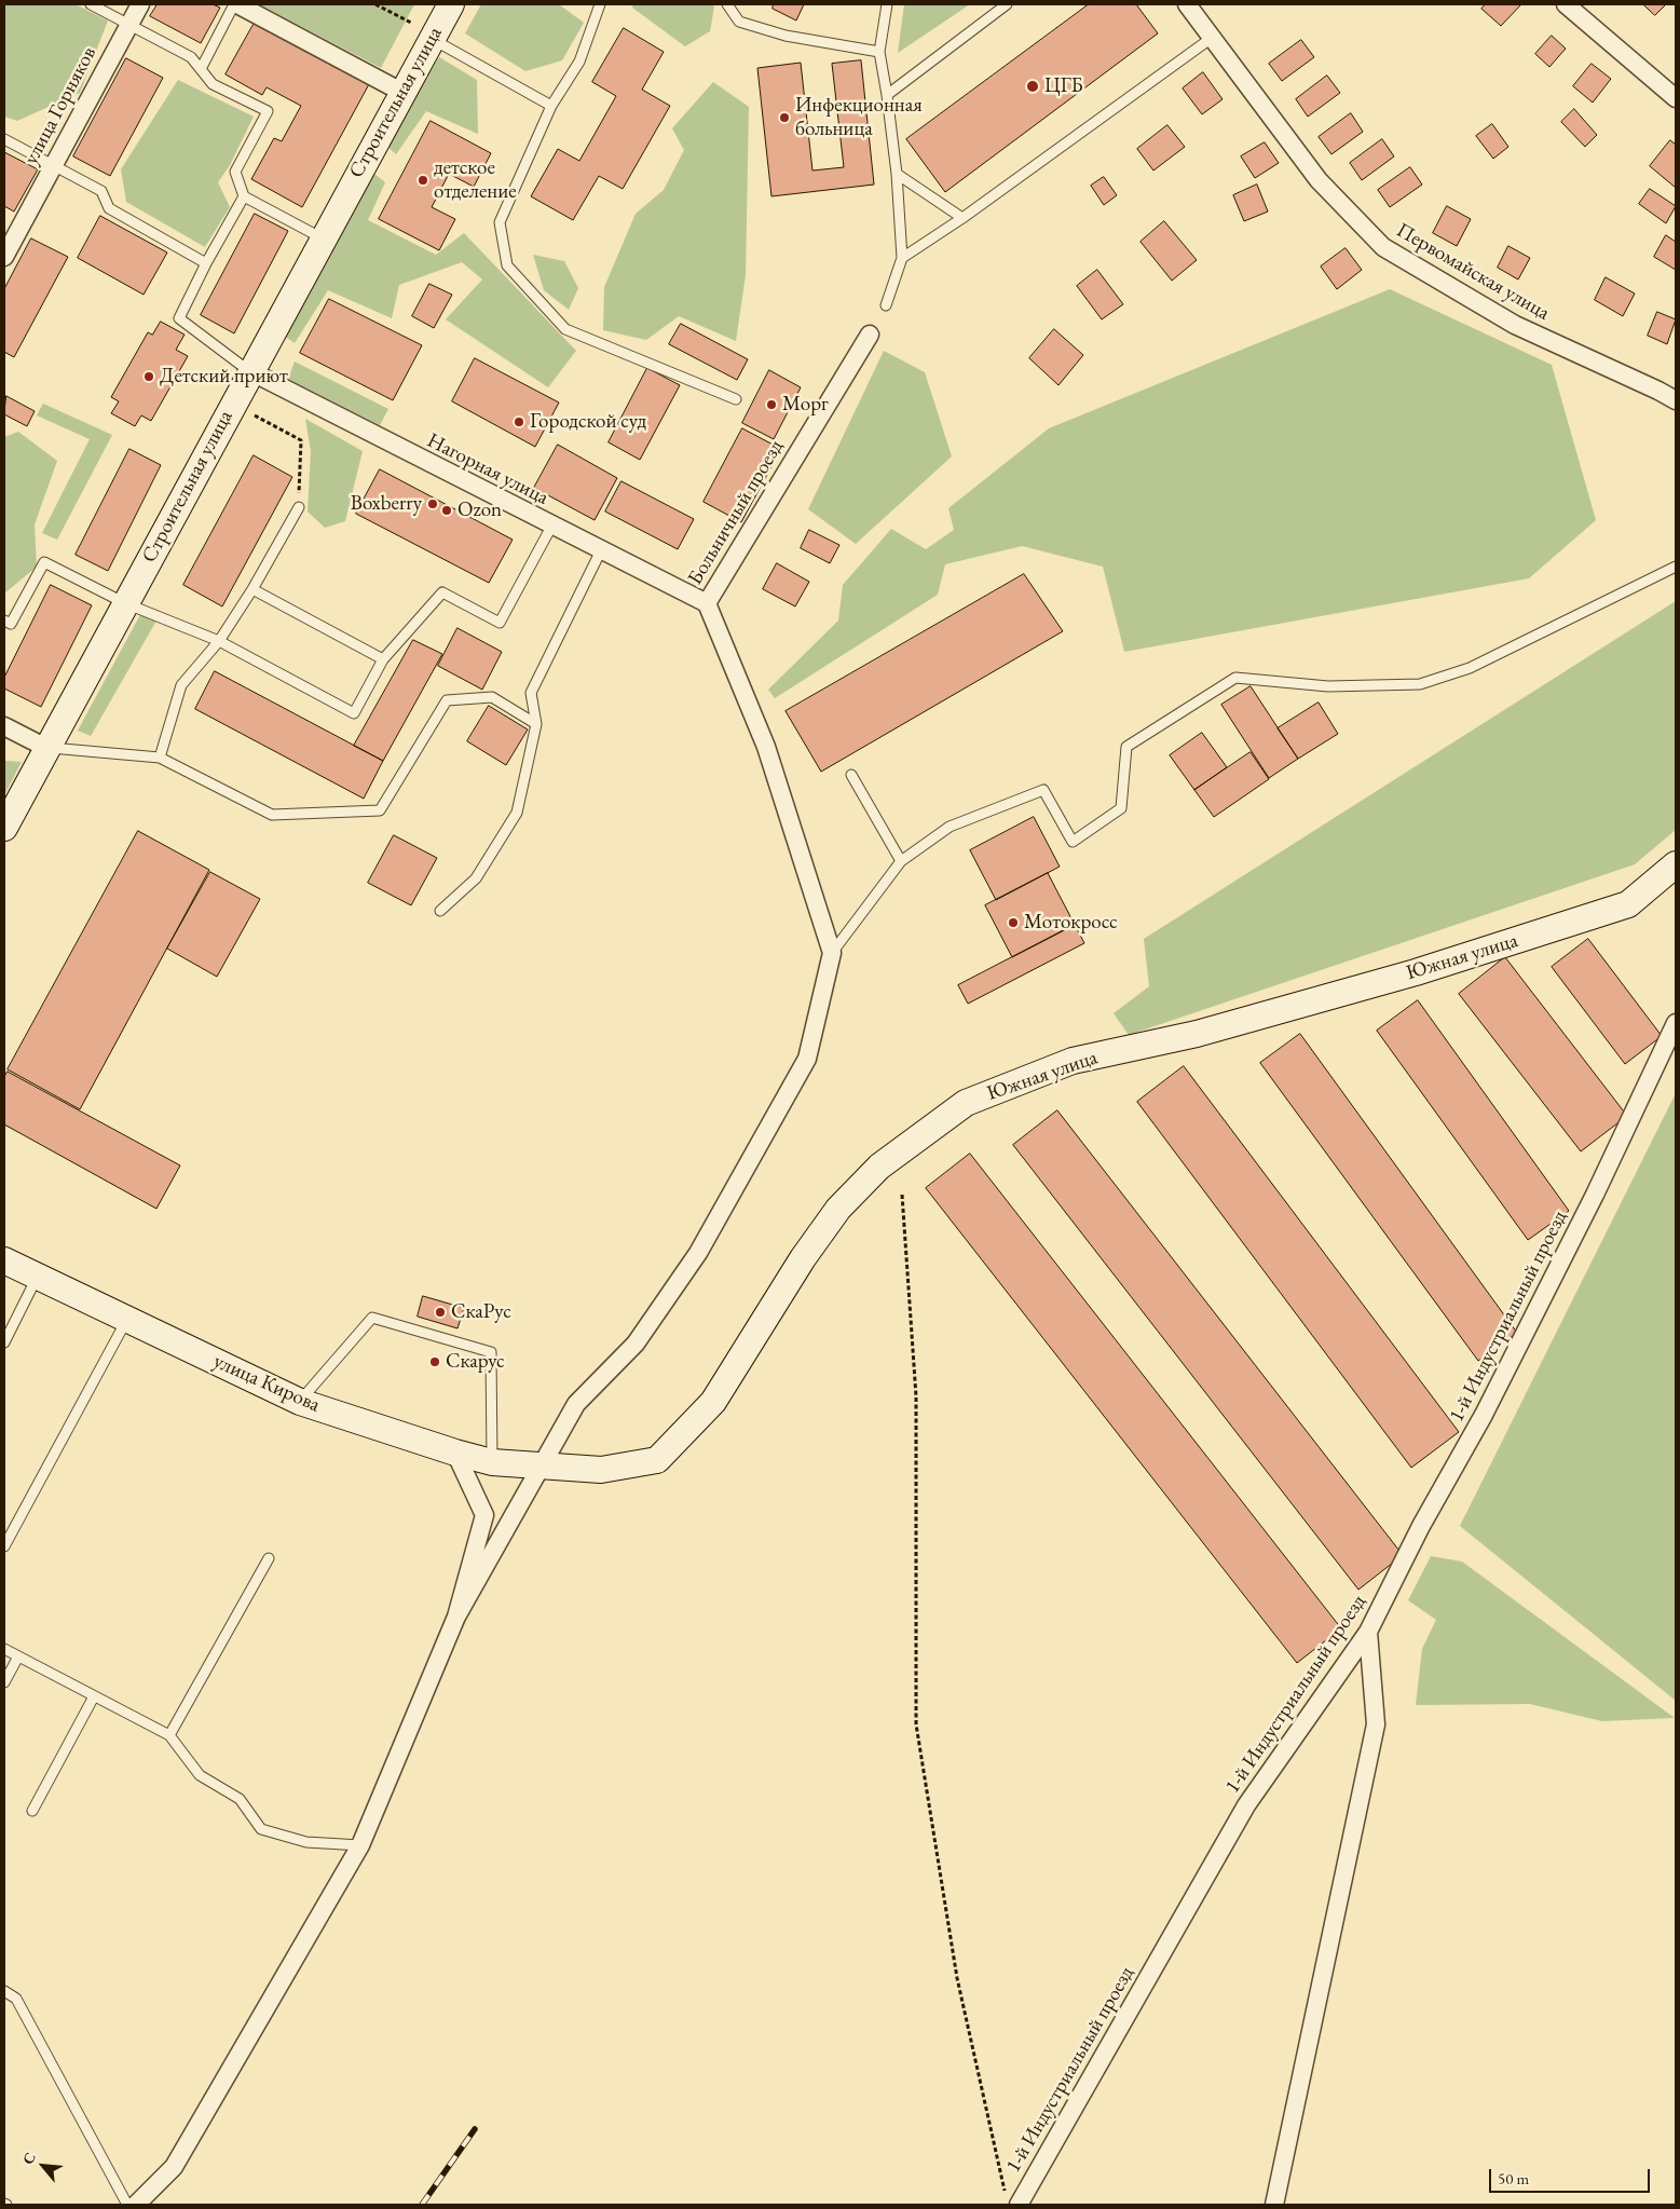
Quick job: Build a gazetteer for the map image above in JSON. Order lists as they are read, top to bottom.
{
  "streets": {
    "street": [
      "Строительная улица",
      "улица Горняков",
      "Первомайская улица",
      "Нагорная улица",
      "Больничный проезд",
      "Южная улица",
      "1-й Индустриальный проезд",
      "улица Кирова"
    ]
  },
  "crossings": [
    ["Строительная улица", "Нагорная улица"],
    ["Нагорная улица", "Больничный проезд"],
    ["Южная улица", "улица Кирова"]
  ],
  "places": [
    "ЦГБ",
    "Инфекционная больница",
    "детское отделение",
    "Детский приют",
    "Морг",
    "Городской суд",
    "Boxberry",
    "Ozon",
    "Мотокросс",
    "СкаРус",
    "Скарус"
  ],
  "scale_bar": "50 m",
  "north": "top left"
}
